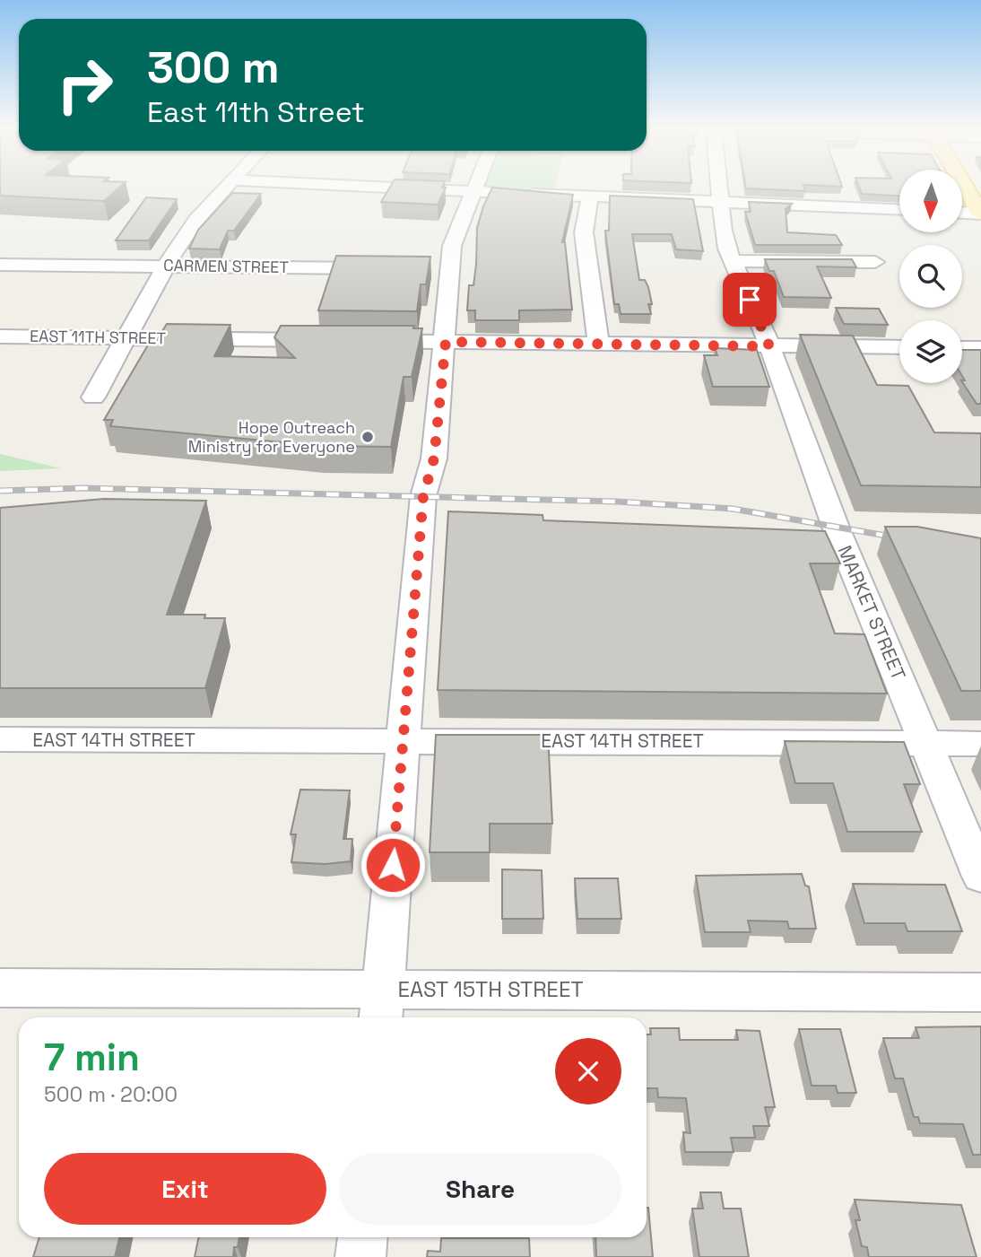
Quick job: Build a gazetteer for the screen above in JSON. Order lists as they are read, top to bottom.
{
  "streets": {
    "street": [
      "CARMEN STREET",
      "EAST 11TH STREET",
      "MARKET STREET",
      "EAST 14TH STREET",
      "EAST 15TH STREET"
    ]
  },
  "crossings": [
    ["MARKET STREET", "EAST 14TH STREET"]
  ],
  "places": ["Hope Outreach Ministry for Everyone"],
  "north": "bottom",
  "page": {
    "turn": ["300 m", "East 11th Street"],
    "heading": ["7 min", "500 m · 20:00"],
    "buttons": ["Exit", "Share"]
  }
}
